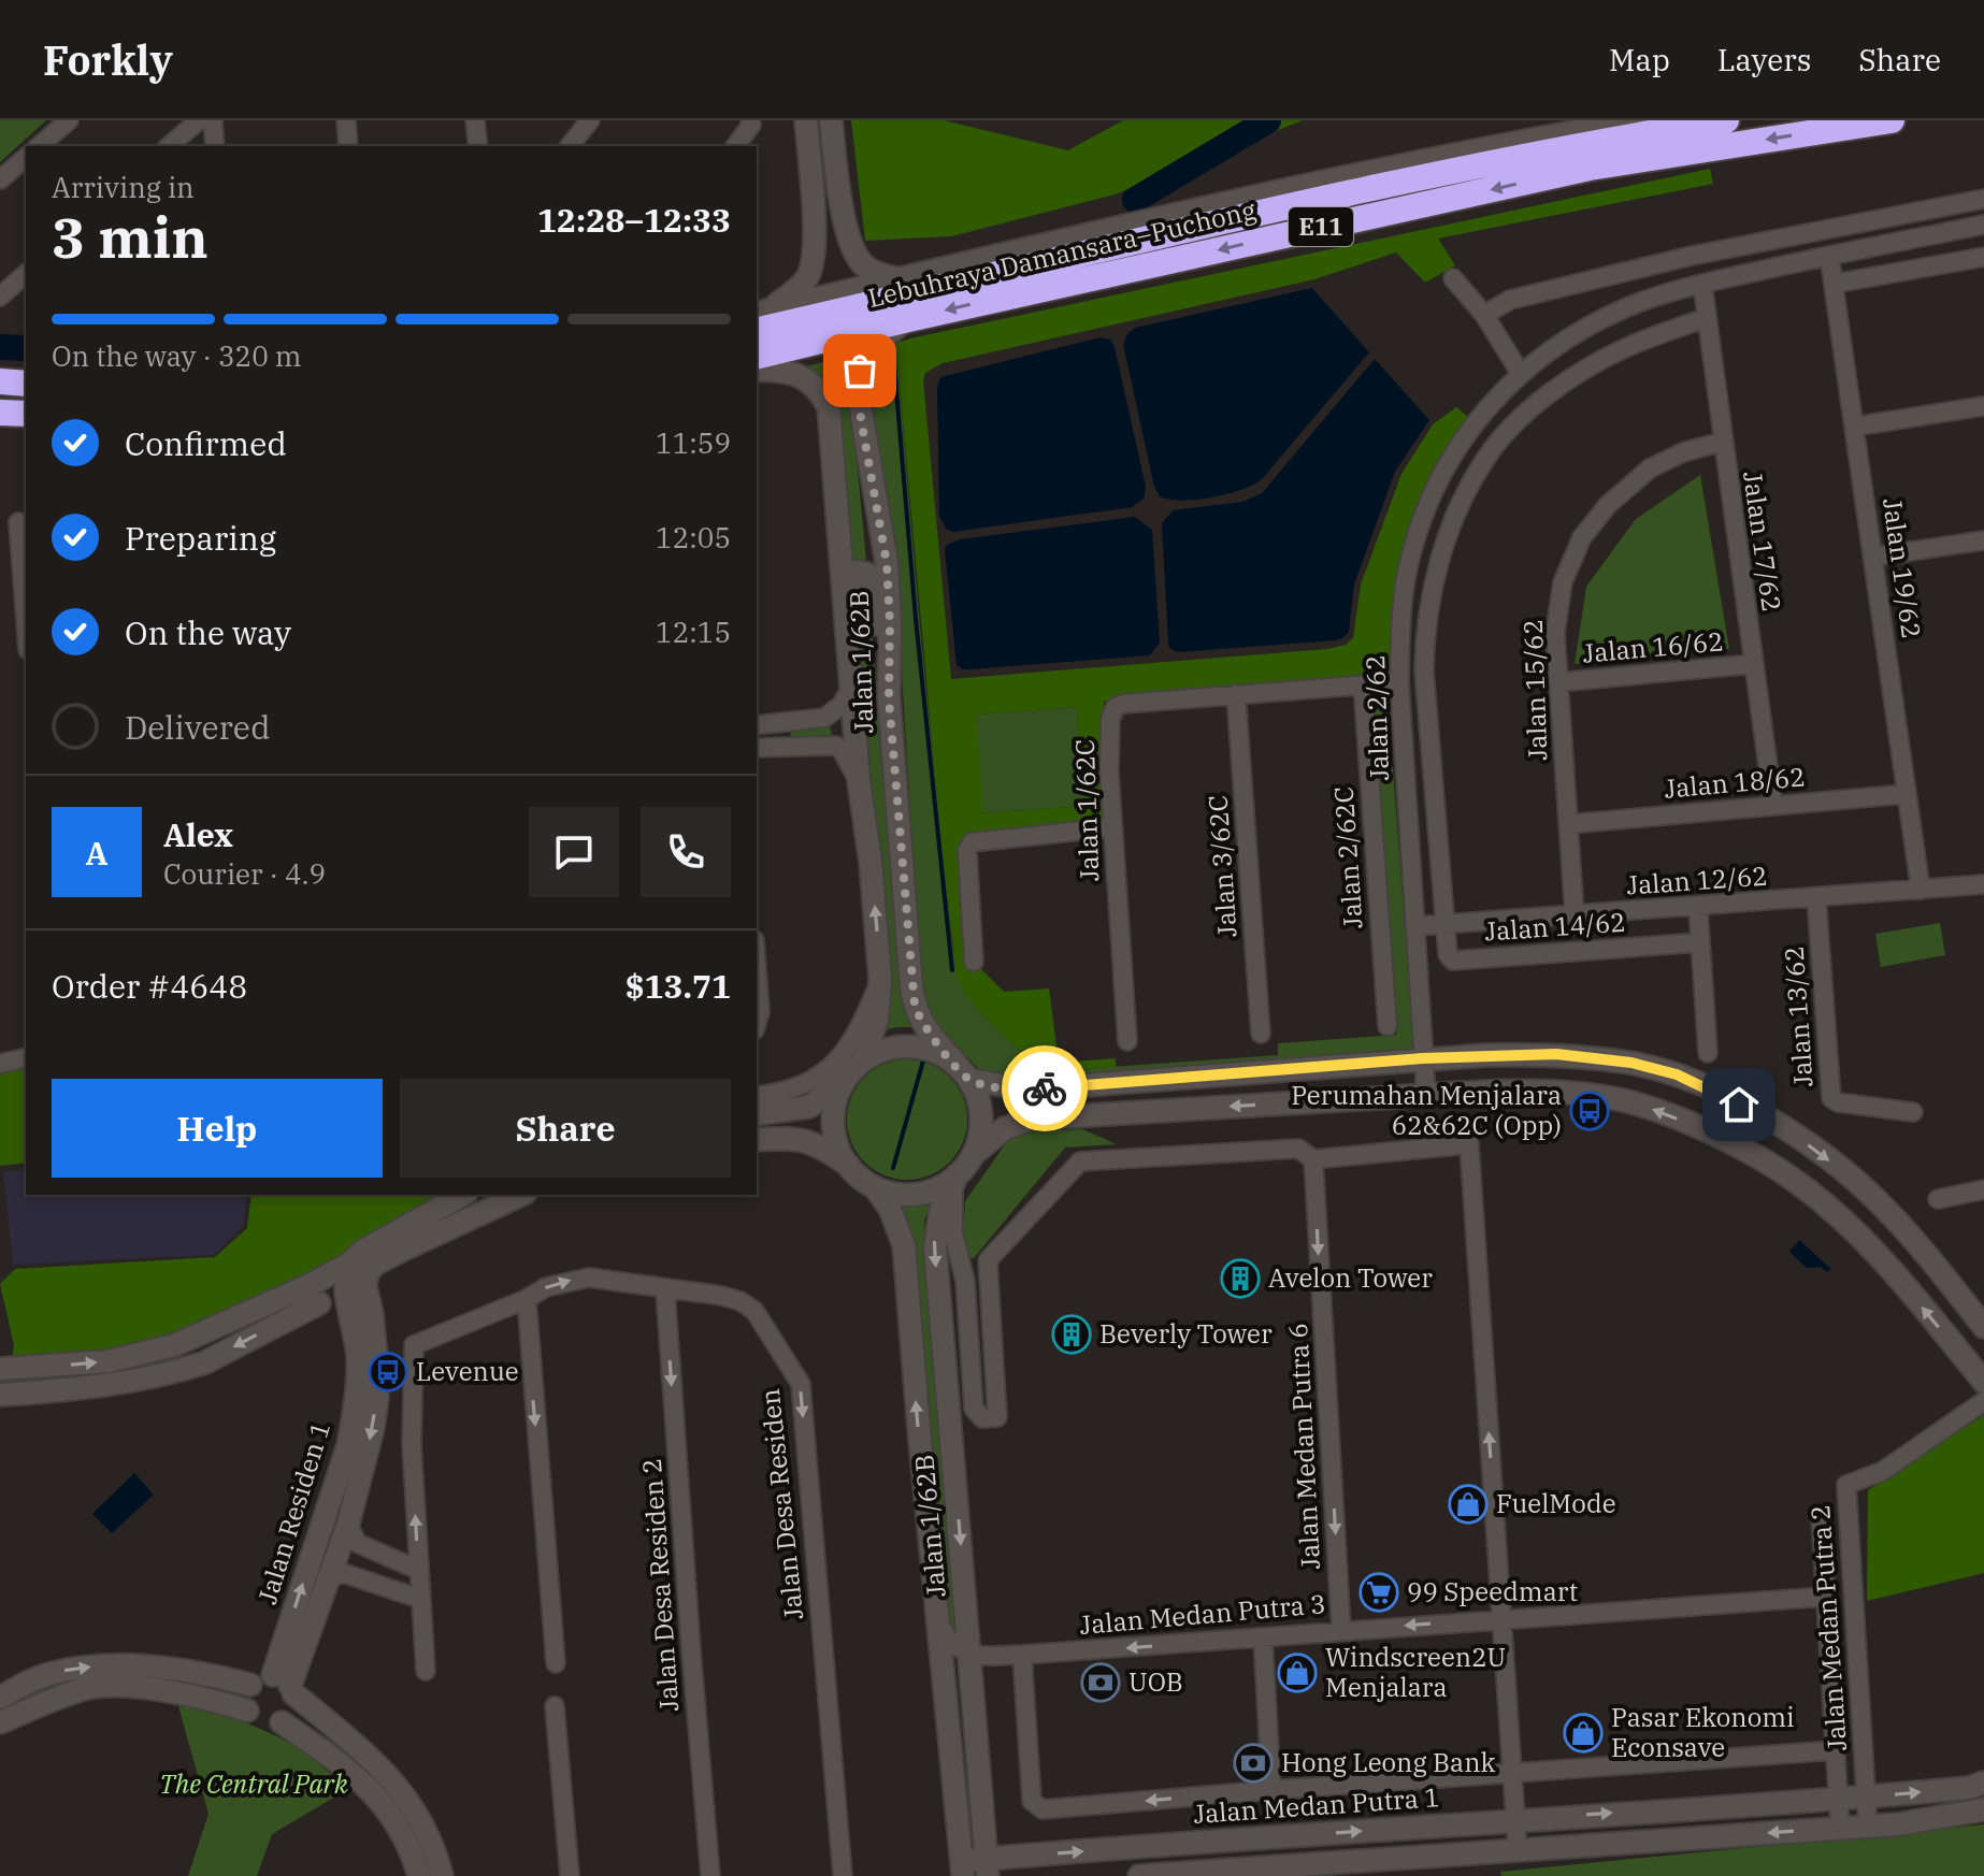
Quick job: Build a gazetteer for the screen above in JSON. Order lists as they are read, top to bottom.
{
  "streets": {
    "highway": ["E11", "Lebuhraya Damansara–Puchong"],
    "main road": ["Jalan 1/62B", "Jalan Residen 1", "Jalan Medan Putra 1"],
    "street": [
      "Jalan 17/62",
      "Jalan 19/62",
      "Jalan 16/62",
      "Jalan 15/62",
      "Jalan 2/62",
      "Jalan 18/62",
      "Jalan 1/62C",
      "Jalan 2/62C",
      "Jalan 3/62C",
      "Jalan 12/62",
      "Jalan 14/62",
      "Jalan 13/62",
      "Jalan Medan Putra 6",
      "Jalan Desa Residen",
      "Jalan Desa Residen 2",
      "Jalan Medan Putra 3",
      "Jalan Medan Putra 2"
    ]
  },
  "crossings": [
    ["Lebuhraya Damansara–Puchong", "Jalan 1/62B"],
    ["Jalan 17/62", "Jalan 16/62"],
    ["Jalan 17/62", "Jalan 15/62"],
    ["Jalan 17/62", "Jalan 2/62"],
    ["Jalan 17/62", "Jalan 18/62"],
    ["Jalan 19/62", "Jalan 2/62"],
    ["Jalan 19/62", "Jalan 18/62"],
    ["Jalan 19/62", "Jalan 12/62"],
    ["Jalan 16/62", "Jalan 15/62"],
    ["Jalan 1/62B", "Jalan Medan Putra 3"],
    ["Jalan 1/62B", "Jalan Medan Putra 1"],
    ["Jalan 15/62", "Jalan 18/62"],
    ["Jalan 15/62", "Jalan 12/62"],
    ["Jalan 2/62", "Jalan 1/62C"],
    ["Jalan 2/62", "Jalan 12/62"],
    ["Jalan 2/62", "Jalan 14/62"],
    ["Jalan 1/62C", "Jalan 2/62C"],
    ["Jalan 1/62C", "Jalan 3/62C"],
    ["Jalan 12/62", "Jalan 14/62"],
    ["Jalan 12/62", "Jalan 13/62"],
    ["Jalan Medan Putra 6", "Jalan Medan Putra 3"],
    ["Jalan Desa Residen", "Jalan Desa Residen 2"],
    ["Jalan Medan Putra 3", "Jalan Medan Putra 1"],
    ["Jalan Medan Putra 2", "Jalan Medan Putra 1"]
  ],
  "one_way": ["Jalan Medan Putra 6", "Jalan Medan Putra 3"],
  "parks": ["The Central Park"],
  "places": {
    "bus stop": ["Perumahan Menjalara 62&62C (Opp)", "Levenue"],
    "building": ["Avelon Tower", "Beverly Tower"],
    "shop": ["FuelMode", "Windscreen2U Menjalara", "Pasar Ekonomi Econsave"],
    "supermarket": ["99 Speedmart"],
    "bank": ["UOB", "Hong Leong Bank"]
  },
  "page": {
    "header": "Forkly",
    "nav": ["Map", "Layers", "Share"],
    "heading": ["3 min", "Arriving in", "12:28–12:33"],
    "panel": [
      "Alex",
      "Courier · 4.9",
      "Order #4648",
      "$13.71"
    ],
    "bar": "On the way · 320 m",
    "list": [
      ["Confirmed", "11:59"],
      ["Preparing", "12:05"],
      ["On the way", "12:15"],
      "Delivered"
    ],
    "round": "A",
    "buttons": ["Help", "Share"]
  }
}
